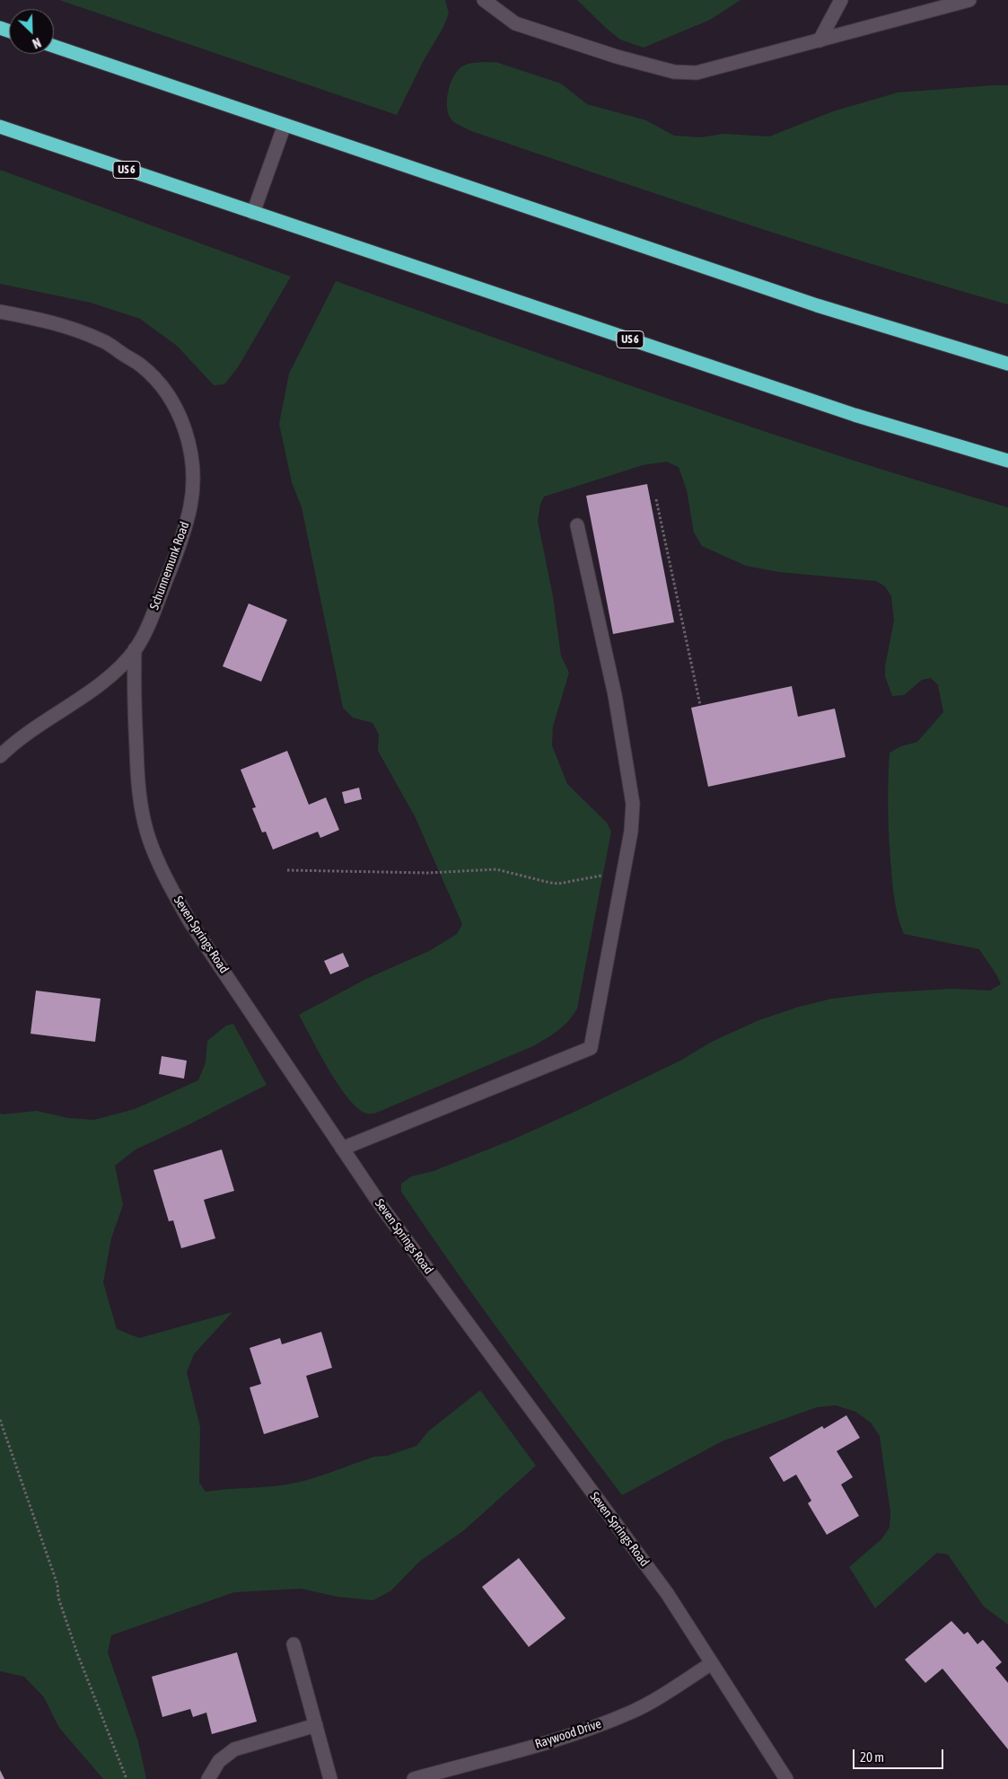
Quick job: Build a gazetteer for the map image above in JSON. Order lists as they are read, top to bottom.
{
  "streets": {
    "highway": ["US 6"],
    "street": ["Schunnemunk Road", "Seven Springs Road", "Raywood Drive"]
  },
  "crossings": [
    ["Schunnemunk Road", "Seven Springs Road"],
    ["Seven Springs Road", "Raywood Drive"]
  ],
  "scale_bar": "20 m",
  "north": "bottom right"
}
